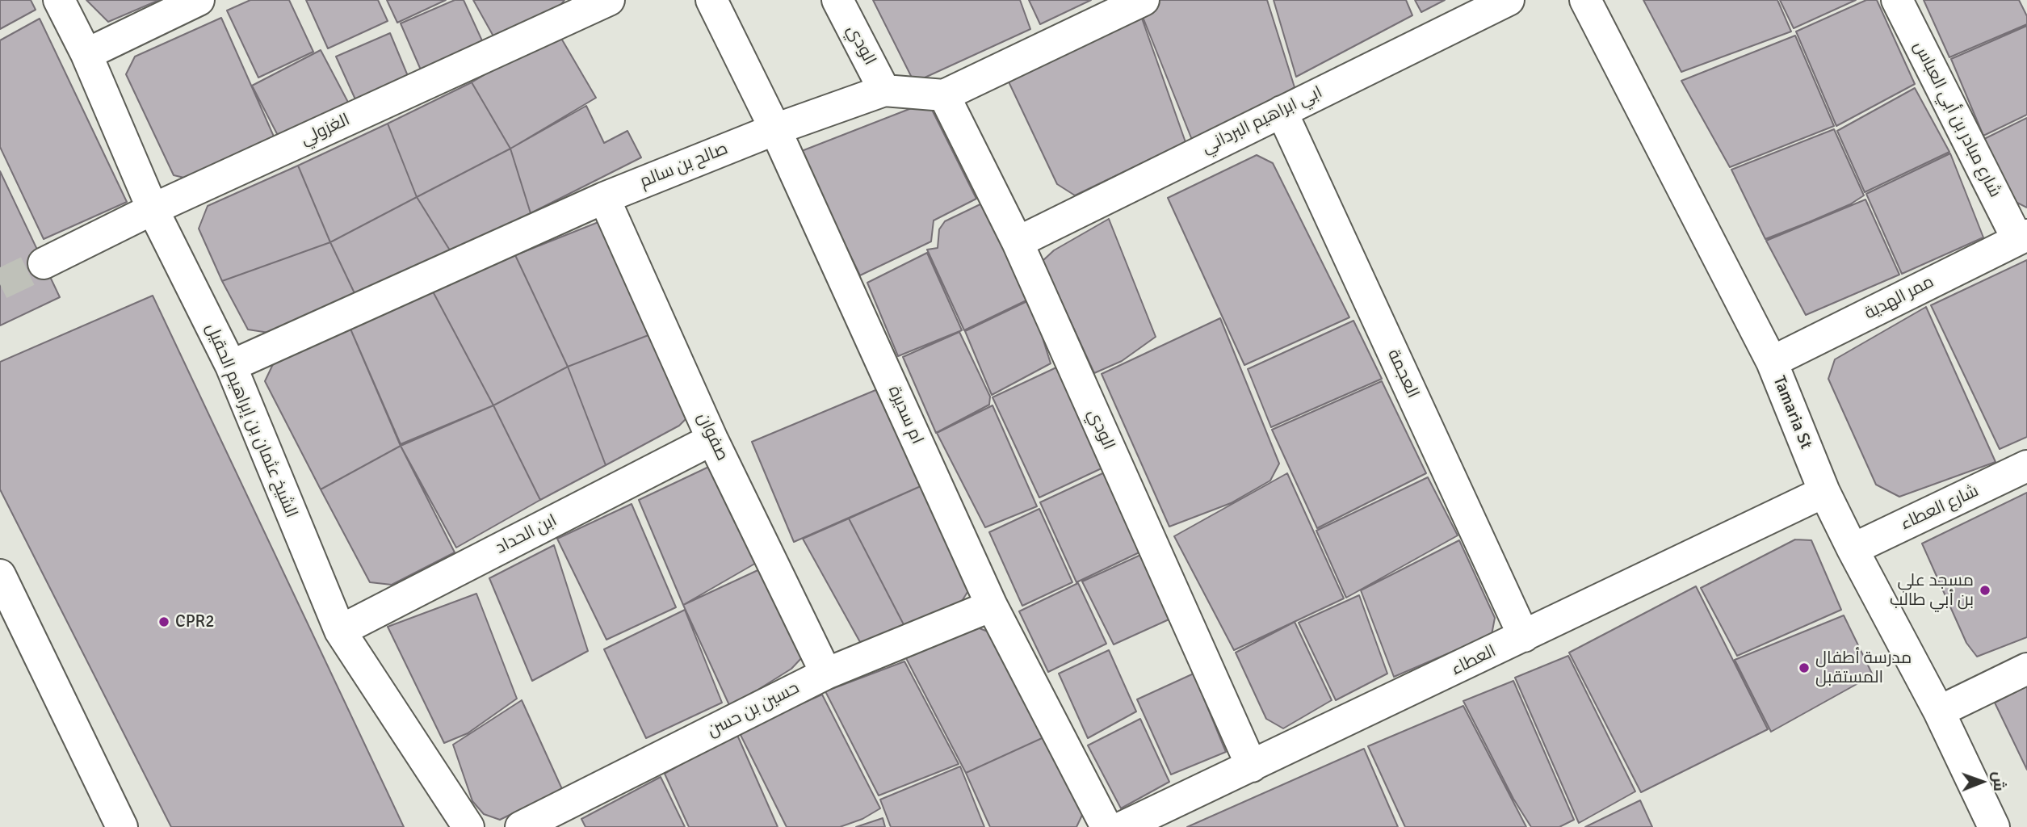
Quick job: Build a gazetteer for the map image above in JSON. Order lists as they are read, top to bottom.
{
  "streets": {
    "street": [
      "الودي",
      "شارع مبادر بن أبي العباس",
      "ابي ابراهيم البرداني",
      "الغزولي",
      "صالح بن سالم",
      "ممر الهدية",
      "العجمة",
      "Tamaria St",
      "ام سديرة",
      "الشيخ عثمان بن إبراهيم الحقيل",
      "صفوان",
      "شارع العطاء",
      "ابن الحداد",
      "العطاء",
      "حسين بن حسن"
    ]
  },
  "crossings": [
    ["الودي", "ابي ابراهيم البرداني"],
    ["الودي", "صالح بن سالم"],
    ["الودي", "العطاء"],
    ["شارع مبادر بن أبي العباس", "ممر الهدية"],
    ["ابي ابراهيم البرداني", "العجمة"],
    ["الغزولي", "الشيخ عثمان بن إبراهيم الحقيل"],
    ["صالح بن سالم", "ام سديرة"],
    ["صالح بن سالم", "الشيخ عثمان بن إبراهيم الحقيل"],
    ["صالح بن سالم", "صفوان"],
    ["ممر الهدية", "Tamaria St"],
    ["العجمة", "العطاء"],
    ["Tamaria St", "شارع العطاء"],
    ["Tamaria St", "العطاء"],
    ["ام سديرة", "حسين بن حسن"],
    ["الشيخ عثمان بن إبراهيم الحقيل", "ابن الحداد"],
    ["صفوان", "ابن الحداد"],
    ["صفوان", "حسين بن حسن"]
  ],
  "places": ["مسجد علي بن أبي طالب", "CPR2", "مدرسة أطفال المستقبل"],
  "north": "right"
}
